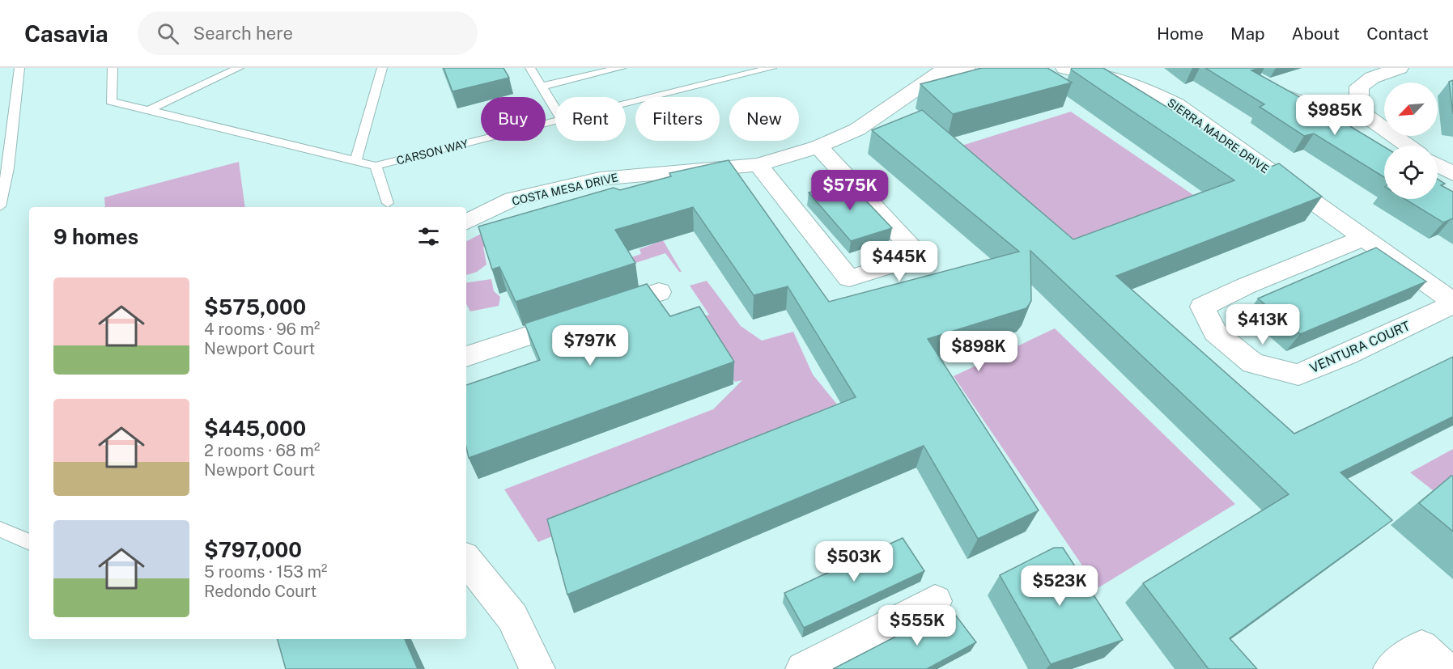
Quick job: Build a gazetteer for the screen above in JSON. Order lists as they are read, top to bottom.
{
  "streets": {
    "street": ["SIERRA MADRE DRIVE", "COSTA MESA DRIVE", "VENTURA COURT"],
    "lane": ["CARSON WAY"]
  },
  "crossings": [
    ["SIERRA MADRE DRIVE", "VENTURA COURT"]
  ],
  "north": "bottom left",
  "page": {
    "header": "Casavia",
    "search": "Search here",
    "nav": [
      "Home",
      "Map",
      "About",
      "Contact"
    ],
    "price": [
      "$985K",
      "$575K",
      "$445K",
      "$413K",
      "$797K",
      "$898K",
      "$503K",
      "$523K",
      "$555K"
    ],
    "chip": [
      "Buy",
      "Rent",
      "Filters",
      "New"
    ],
    "heading": "9 homes",
    "list": [
      {
        "name": "$575,000",
        "note": "4 rooms · 96 m² · Newport Court"
      },
      {
        "name": "$445,000",
        "note": "2 rooms · 68 m² · Newport Court"
      },
      {
        "name": "$797,000",
        "note": "5 rooms · 153 m² · Redondo Court"
      }
    ]
  }
}
